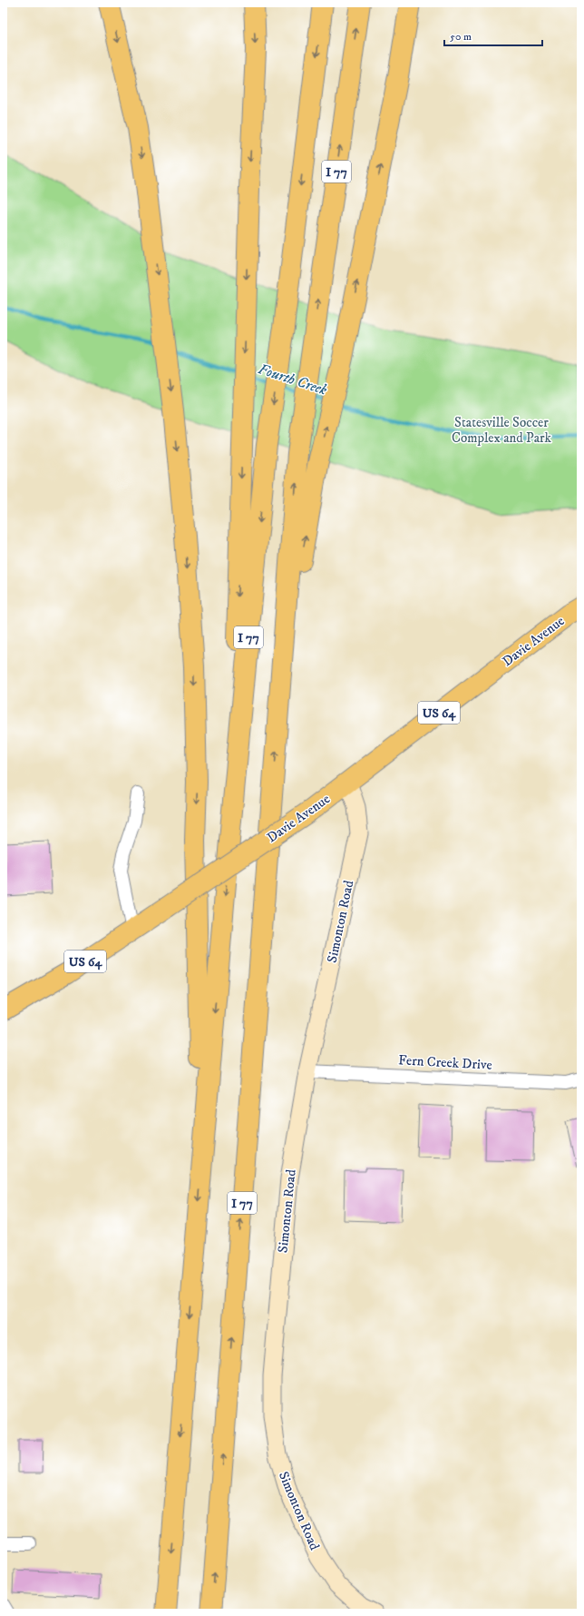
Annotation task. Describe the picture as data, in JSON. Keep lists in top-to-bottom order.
{
  "streets": {
    "main road": ["I 77", "Davie Avenue", "US 64"],
    "street": ["Simonton Road", "Fern Creek Drive"]
  },
  "crossings": [
    ["Davie Avenue", "Simonton Road"],
    ["Simonton Road", "Fern Creek Drive"]
  ],
  "water": ["Fourth Creek"],
  "parks": ["Statesville Soccer Complex and Park"],
  "scale_bar": "50 m"
}
